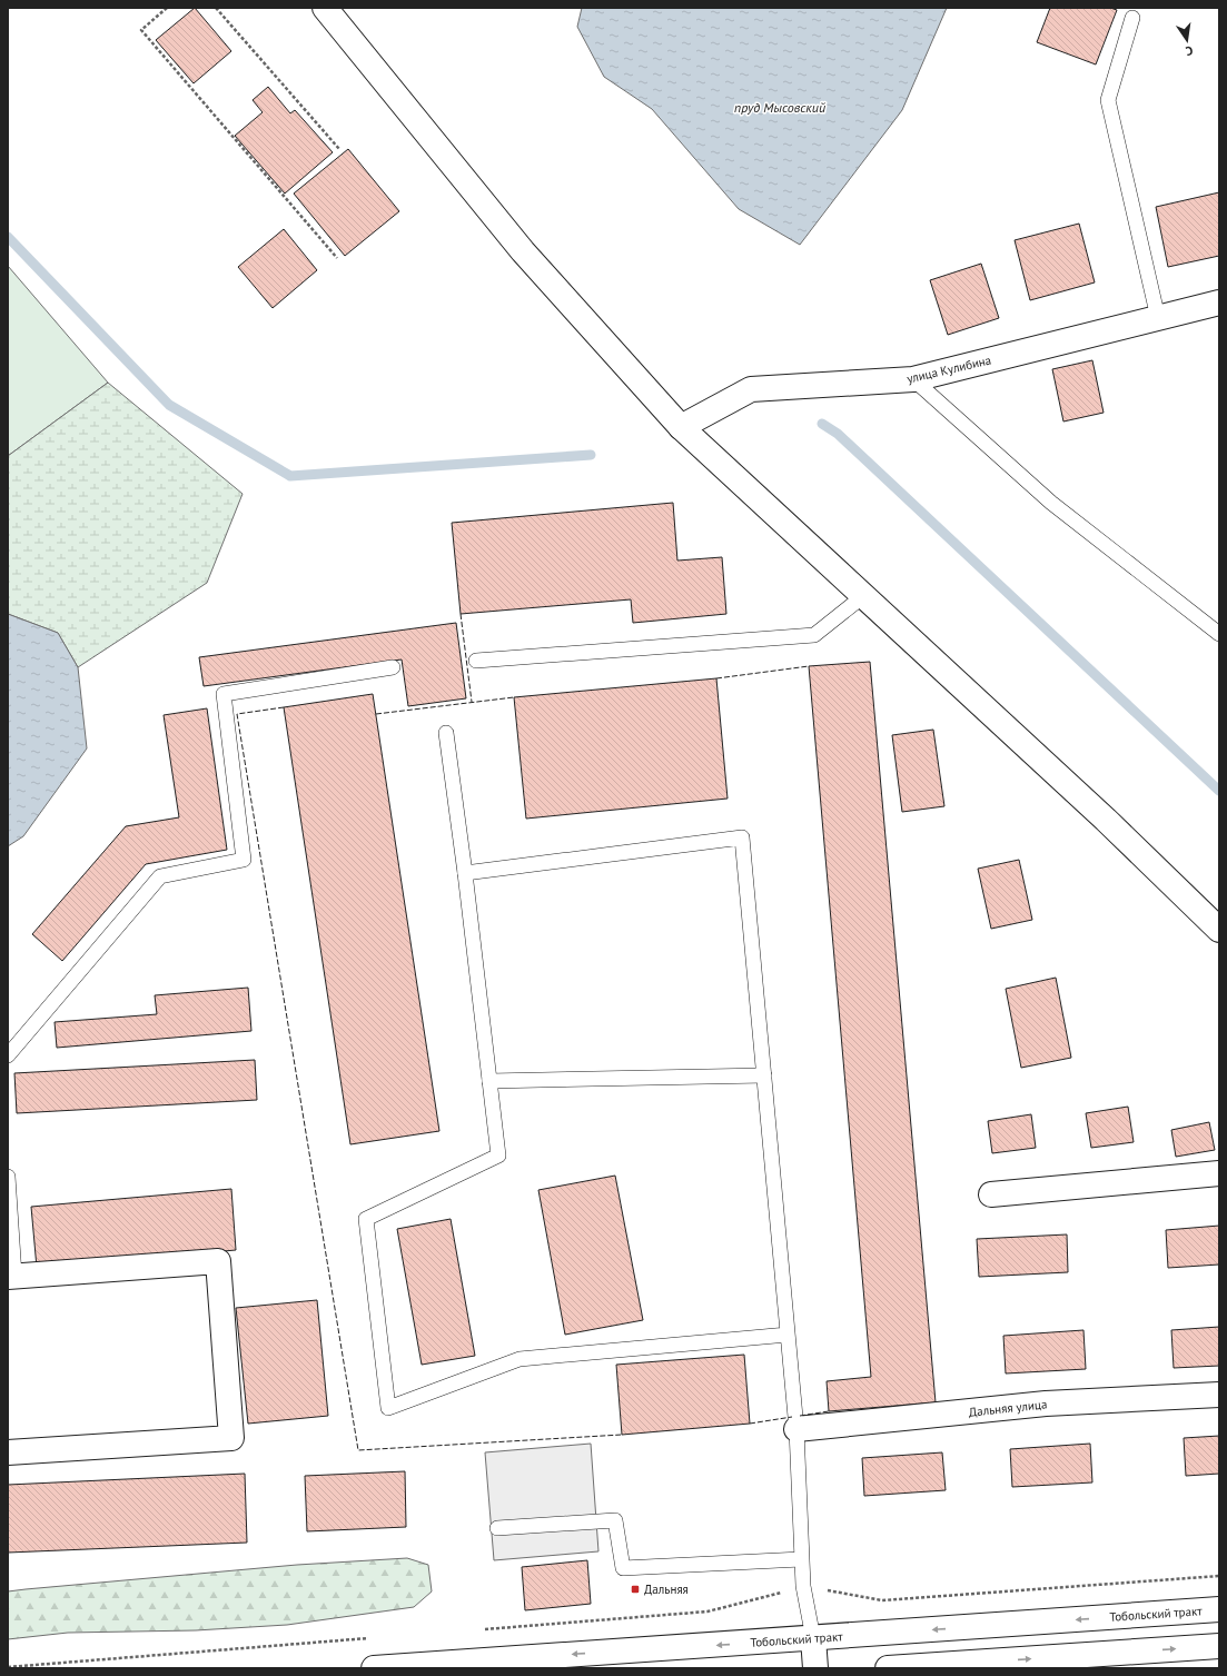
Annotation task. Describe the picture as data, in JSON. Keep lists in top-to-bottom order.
{
  "streets": {
    "street": ["улица Кулибина", "Дальняя улица", "Тобольский тракт"]
  },
  "water": ["пруд Мысовский"],
  "places": {
    "transit": ["Дальняя"]
  },
  "north": "bottom"
}
